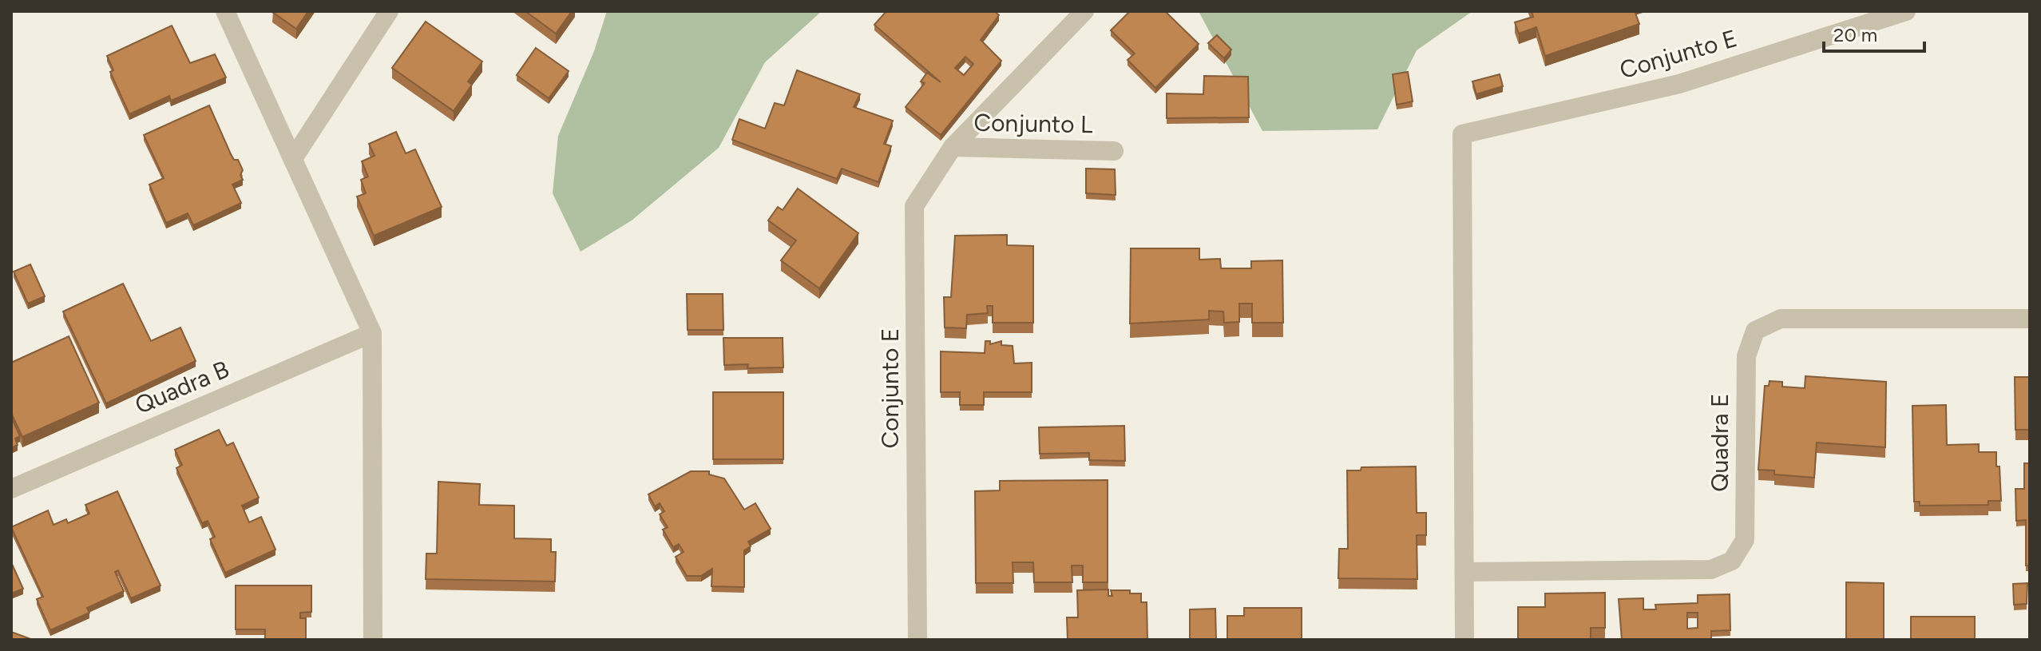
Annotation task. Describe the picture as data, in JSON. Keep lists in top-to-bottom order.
{
  "streets": {
    "street": [
      "Conjunto E",
      "Conjunto L",
      "Quadra B",
      "Quadra E"
    ]
  },
  "crossings": [
    ["Conjunto E", "Conjunto L"],
    ["Conjunto E", "Quadra E"]
  ],
  "scale_bar": "20 m"
}
